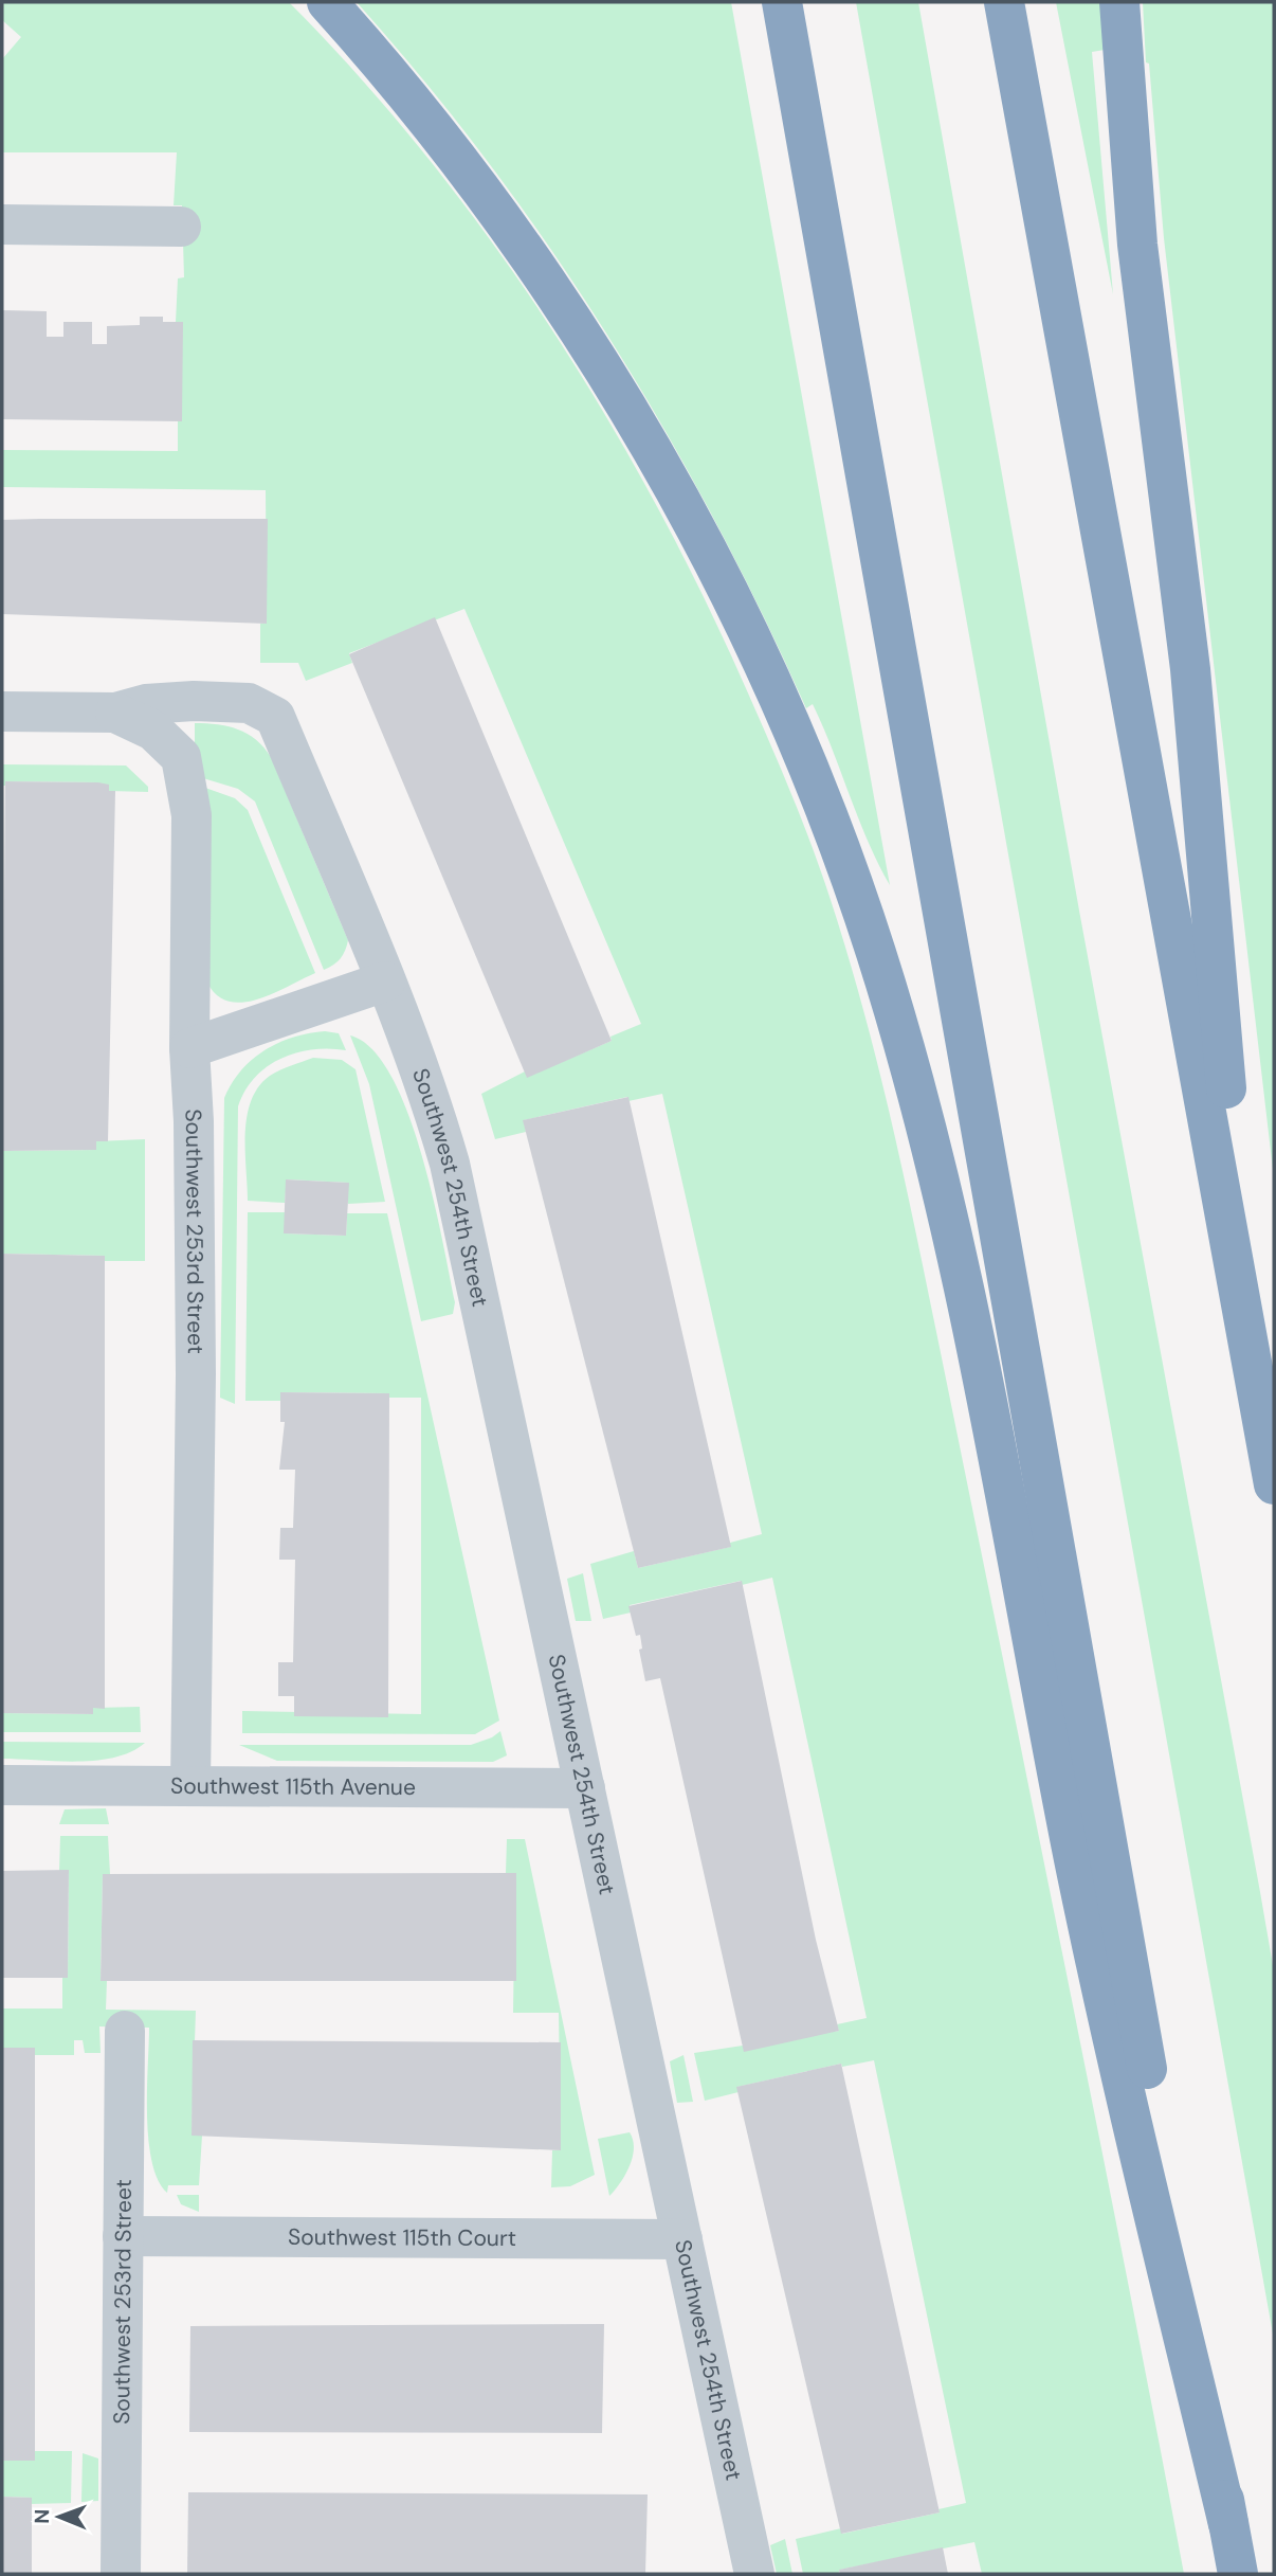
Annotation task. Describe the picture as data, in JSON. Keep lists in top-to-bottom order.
{
  "streets": {
    "street": [
      "Southwest 254th Street",
      "Southwest 253rd Street",
      "Southwest 115th Avenue",
      "Southwest 115th Court"
    ]
  },
  "crossings": [
    ["Southwest 254th Street", "Southwest 253rd Street"],
    ["Southwest 254th Street", "Southwest 115th Avenue"],
    ["Southwest 254th Street", "Southwest 115th Court"],
    ["Southwest 253rd Street", "Southwest 115th Avenue"],
    ["Southwest 253rd Street", "Southwest 115th Court"]
  ],
  "north": "left"
}
